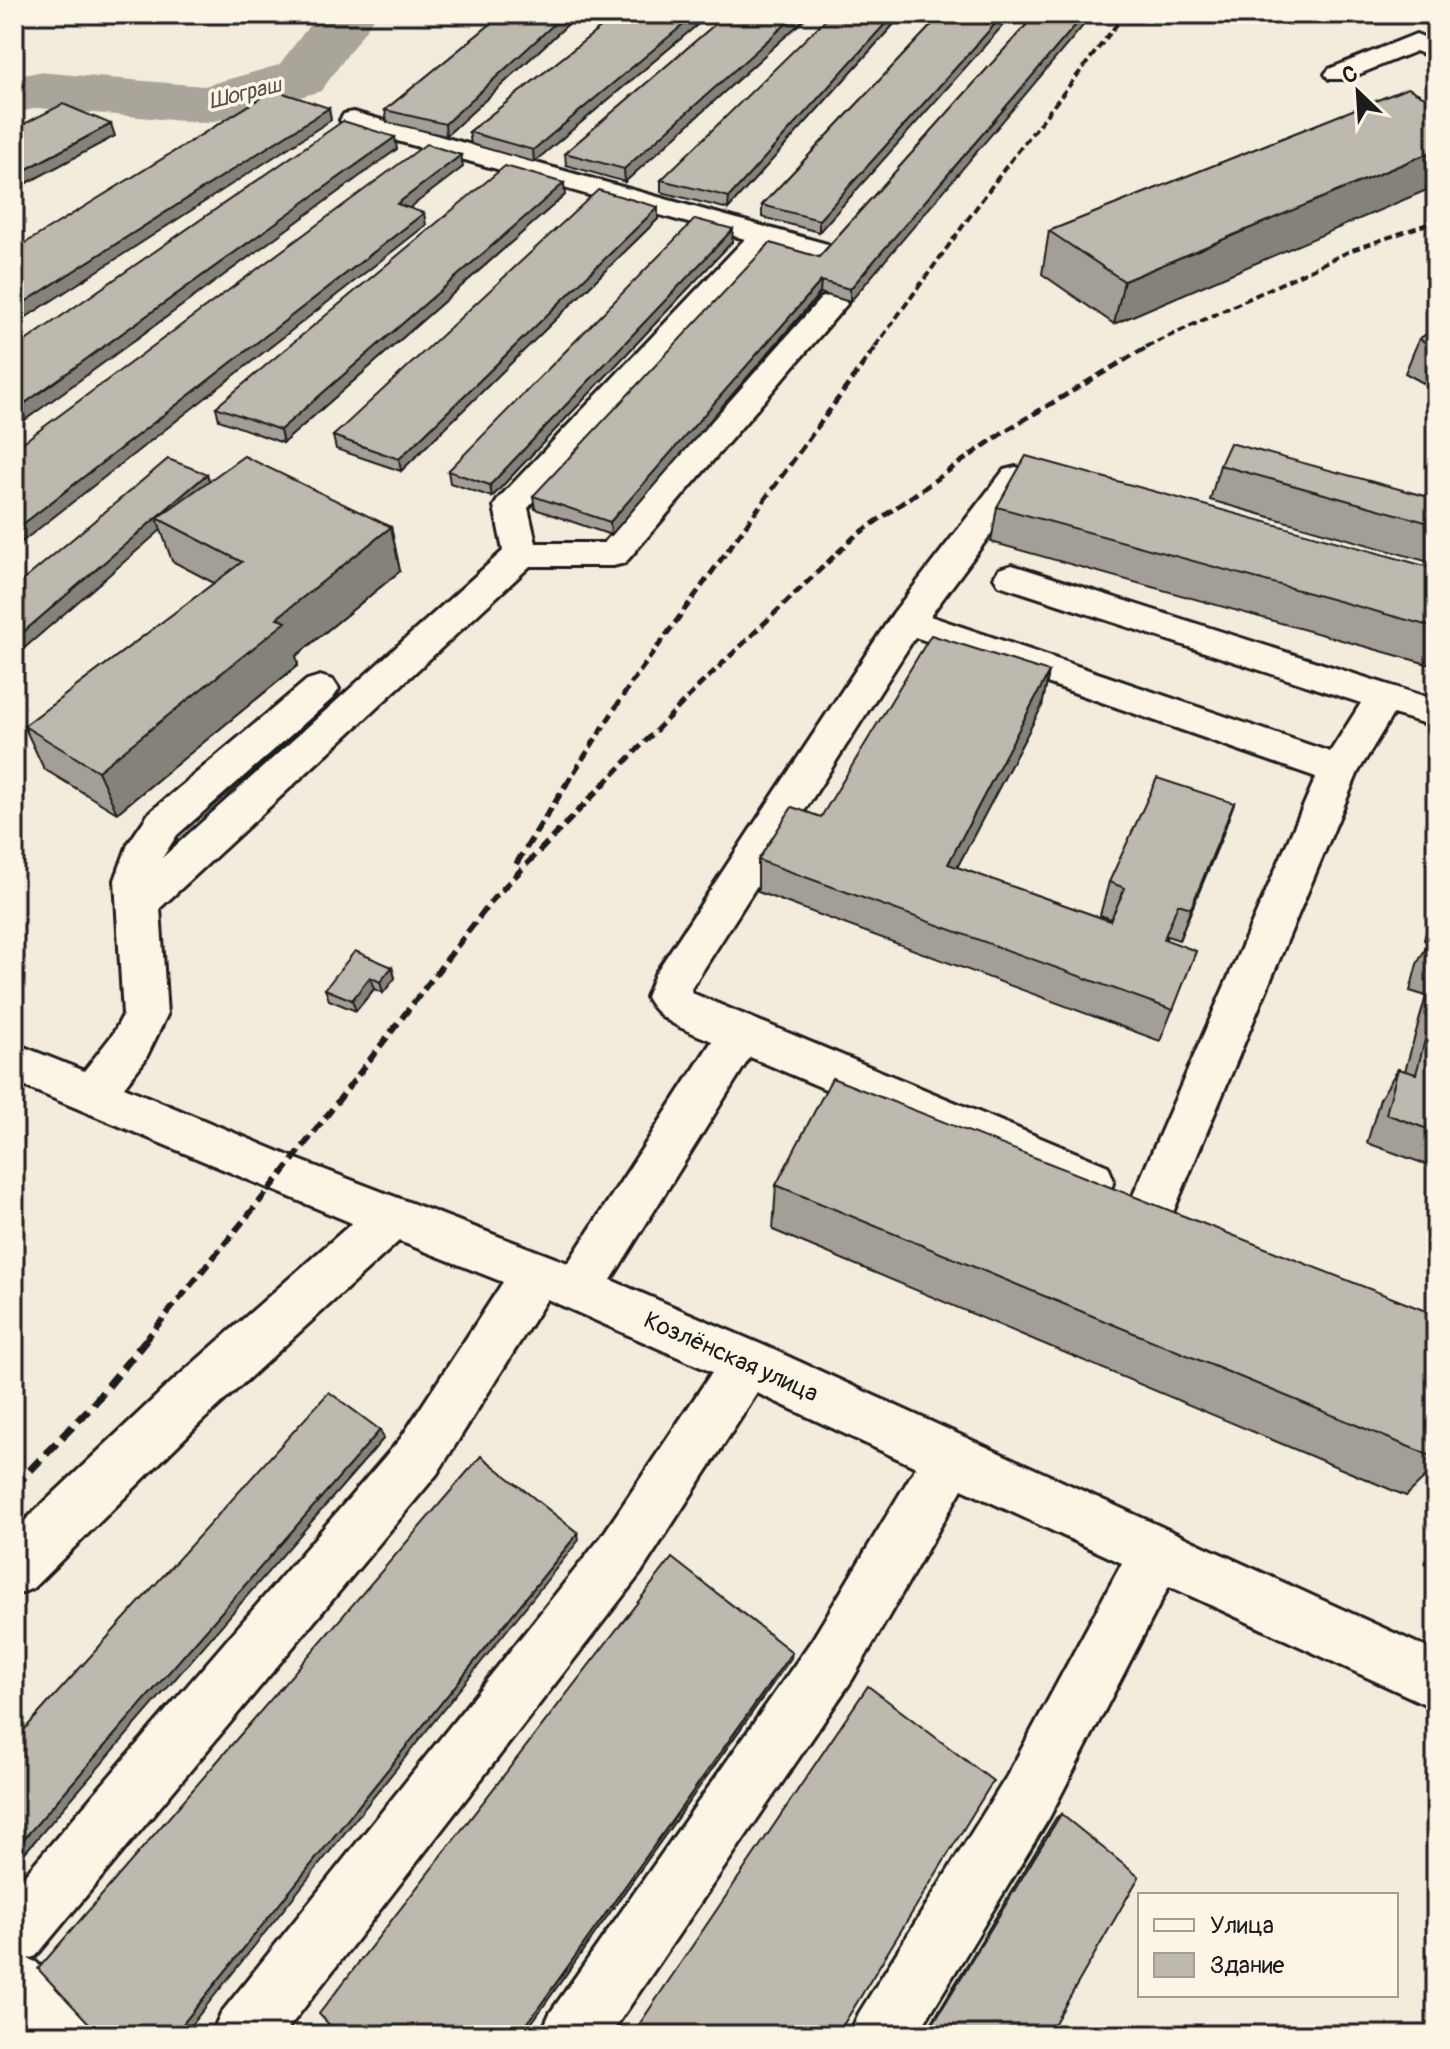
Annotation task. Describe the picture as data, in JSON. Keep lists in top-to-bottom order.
{
  "streets": {
    "street": ["Козлёнская улица"]
  },
  "water": ["Шограш"],
  "legend": ["Улица", "Здание"],
  "north": "top left"
}
